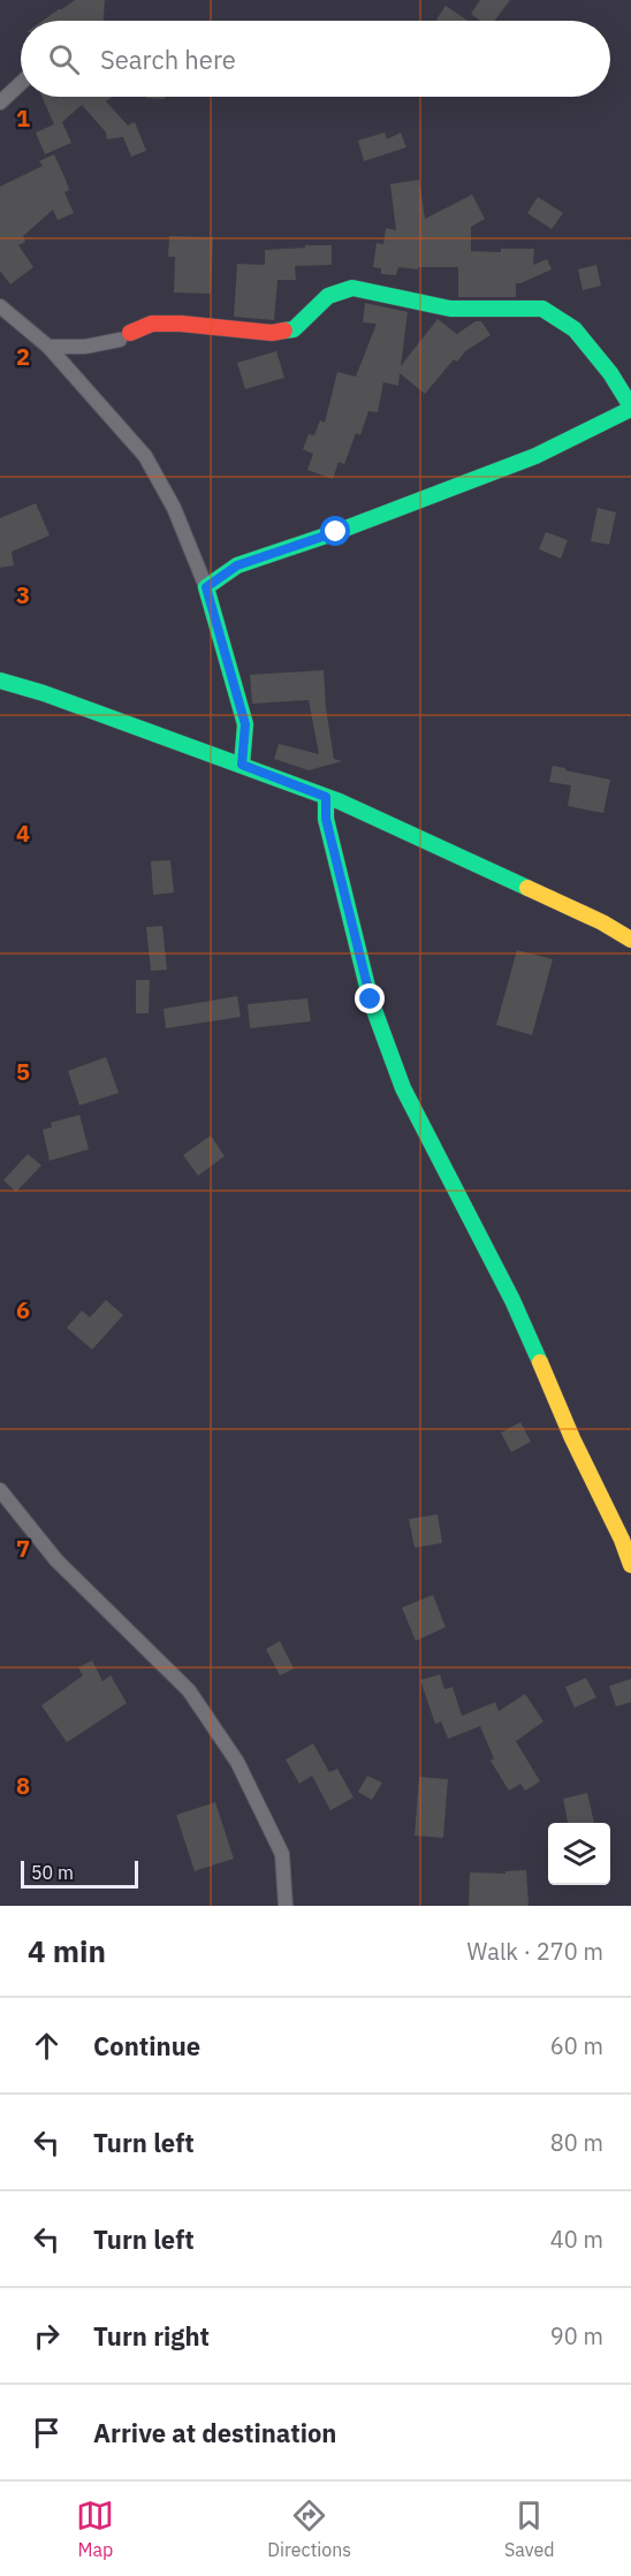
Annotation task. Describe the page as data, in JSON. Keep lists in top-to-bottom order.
{
  "scale_bar": "50 m",
  "page": {
    "search": "Search here",
    "scale": "50 m",
    "heading": ["4 min", "Walk · 270 m"],
    "list": [
      ["Continue", "60 m"],
      ["Turn left", "80 m"],
      ["Turn left", "40 m"],
      ["Turn right", "90 m"],
      "Arrive at destination"
    ],
    "nav": ["Map", "Directions", "Saved"]
  },
  "grid": {
    "rows": [
      "1",
      "2",
      "3",
      "4",
      "5",
      "6",
      "7",
      "8"
    ]
  }
}
